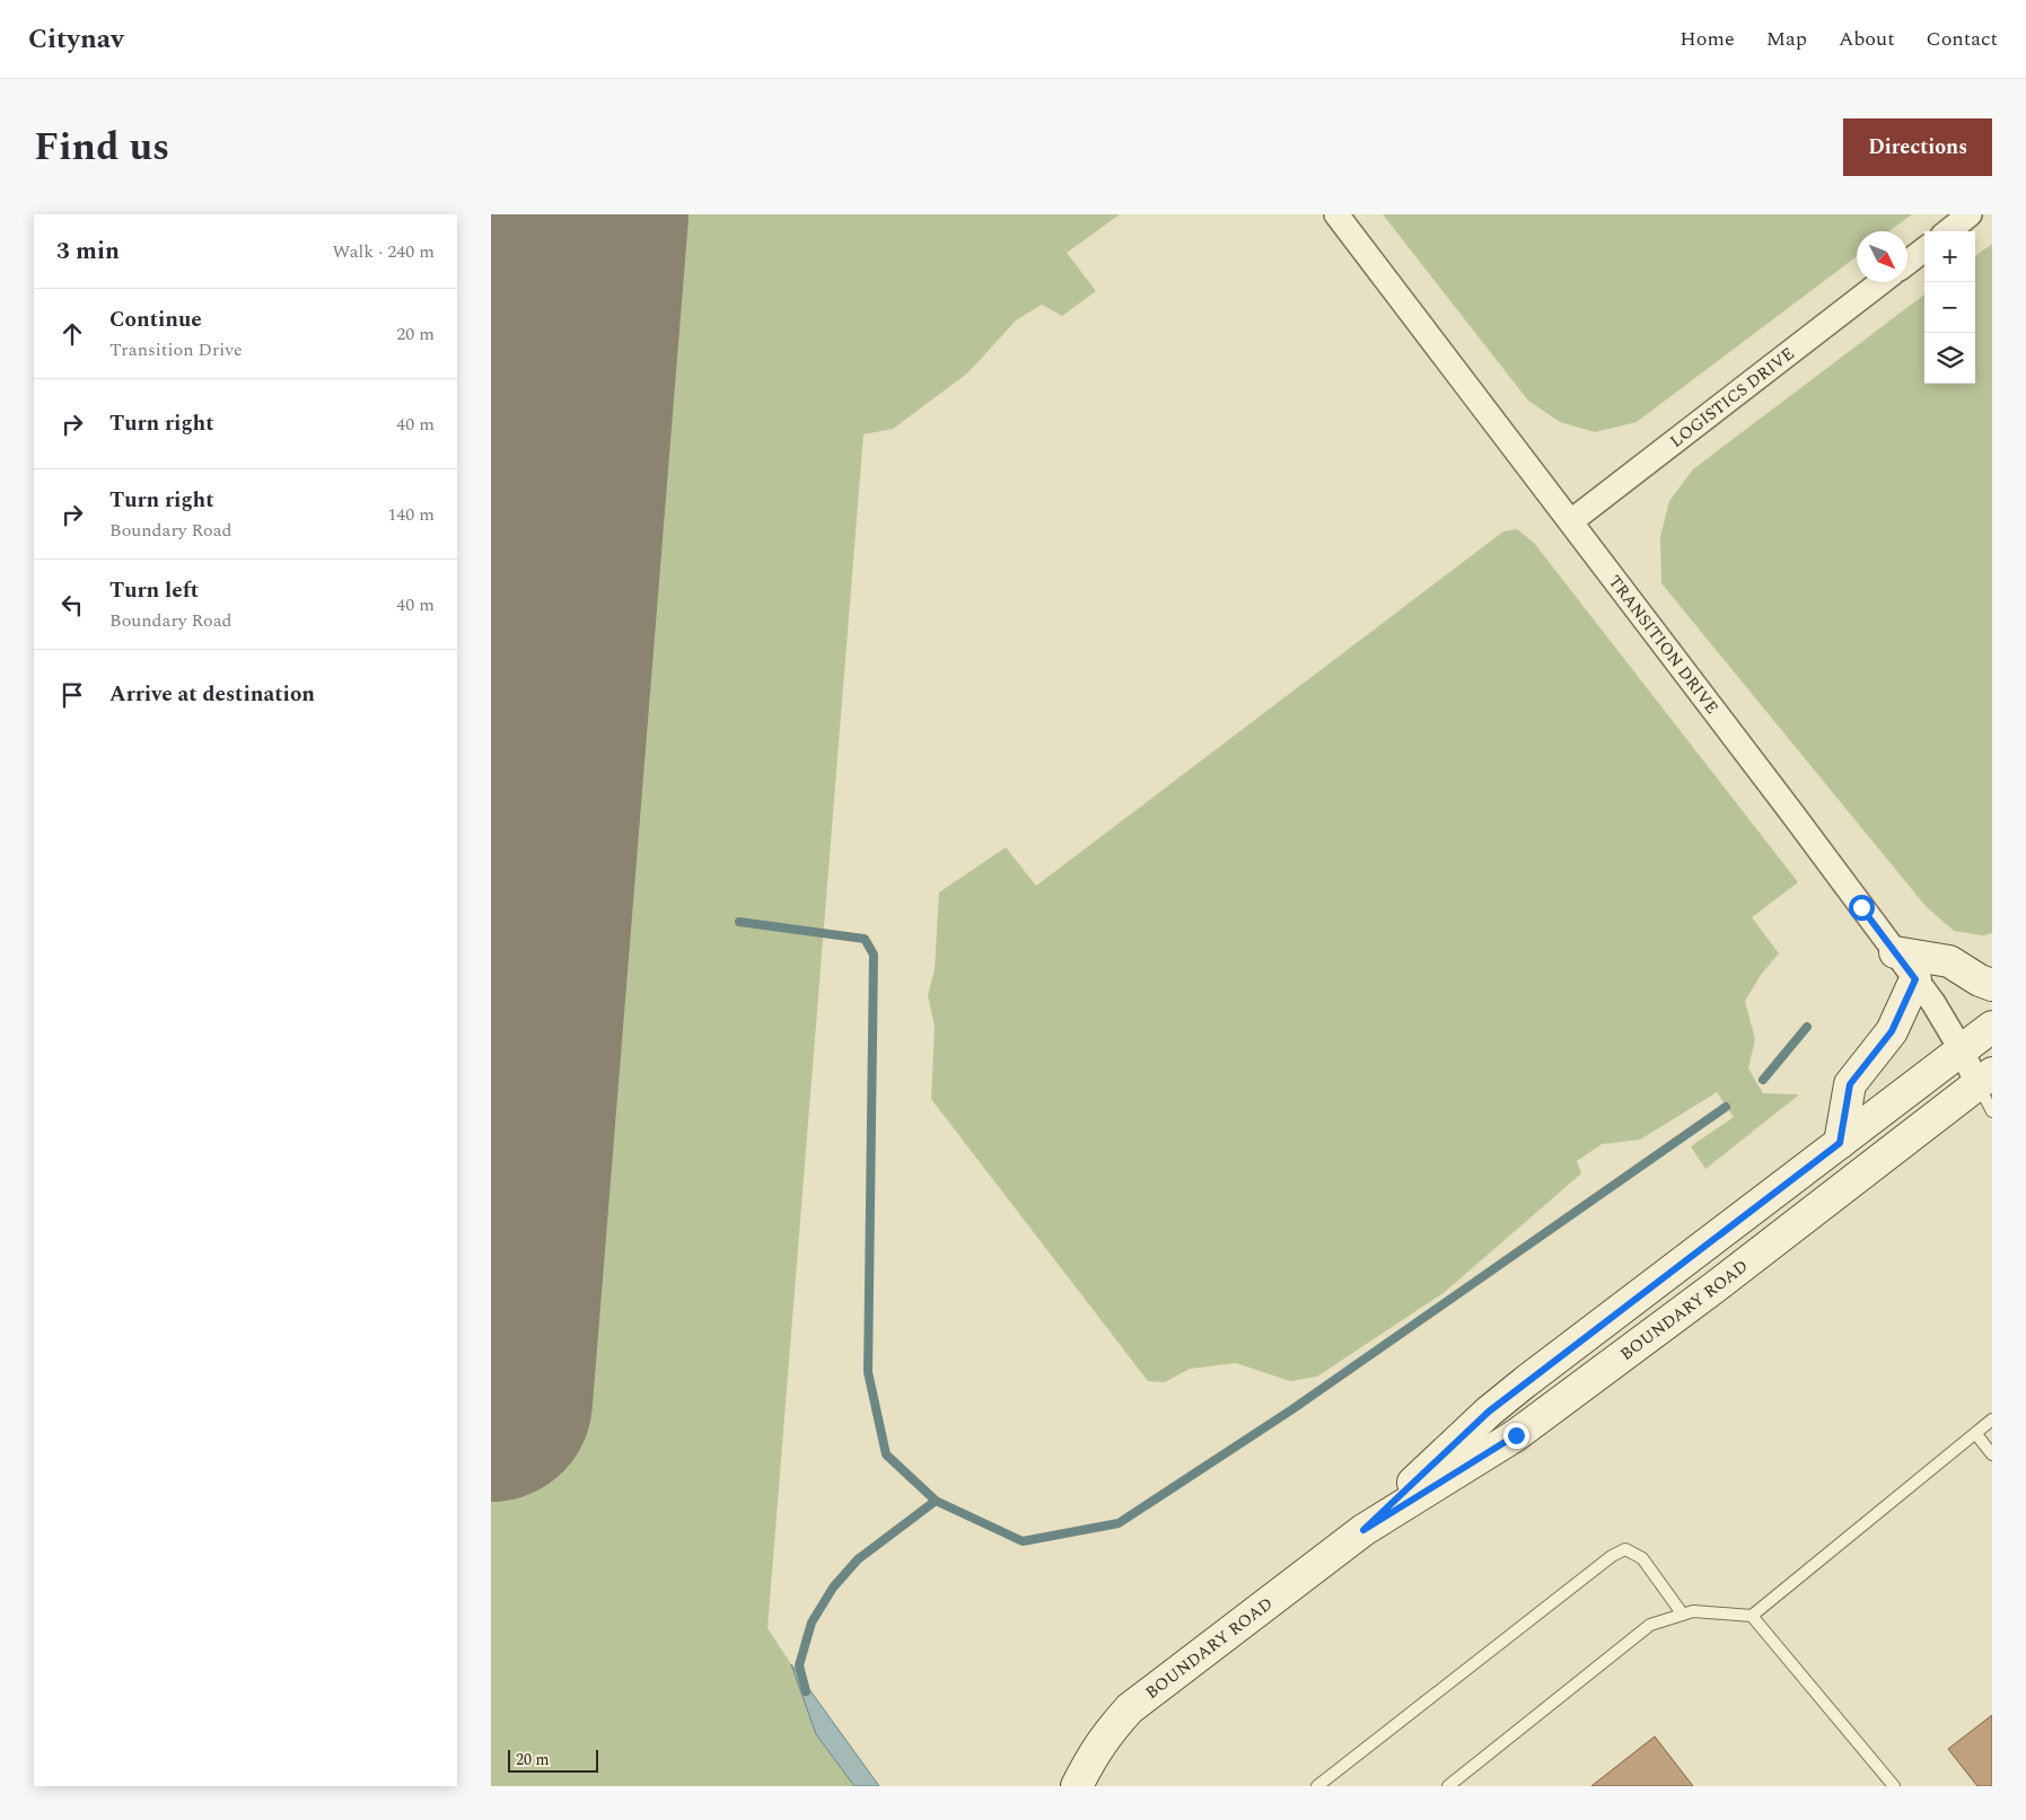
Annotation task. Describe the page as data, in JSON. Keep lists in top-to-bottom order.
{
  "streets": {
    "main road": ["BOUNDARY ROAD"],
    "street": ["LOGISTICS DRIVE", "TRANSITION DRIVE"]
  },
  "crossings": [
    ["LOGISTICS DRIVE", "TRANSITION DRIVE"],
    ["TRANSITION DRIVE", "BOUNDARY ROAD"]
  ],
  "scale_bar": "20 m",
  "north": "bottom right",
  "page": {
    "header": "Citynav",
    "nav": [
      "Home",
      "Map",
      "About",
      "Contact"
    ],
    "title": "Find us",
    "buttons": "Directions",
    "heading": ["3 min", "Walk · 240 m"],
    "map_buttons": ["+", "−"],
    "list": [
      ["Continue", "Transition Drive", "20 m"],
      ["Turn right", "40 m"],
      ["Turn right", "Boundary Road", "140 m"],
      ["Turn left", "Boundary Road", "40 m"],
      "Arrive at destination"
    ],
    "scale": "20 m"
  }
}
